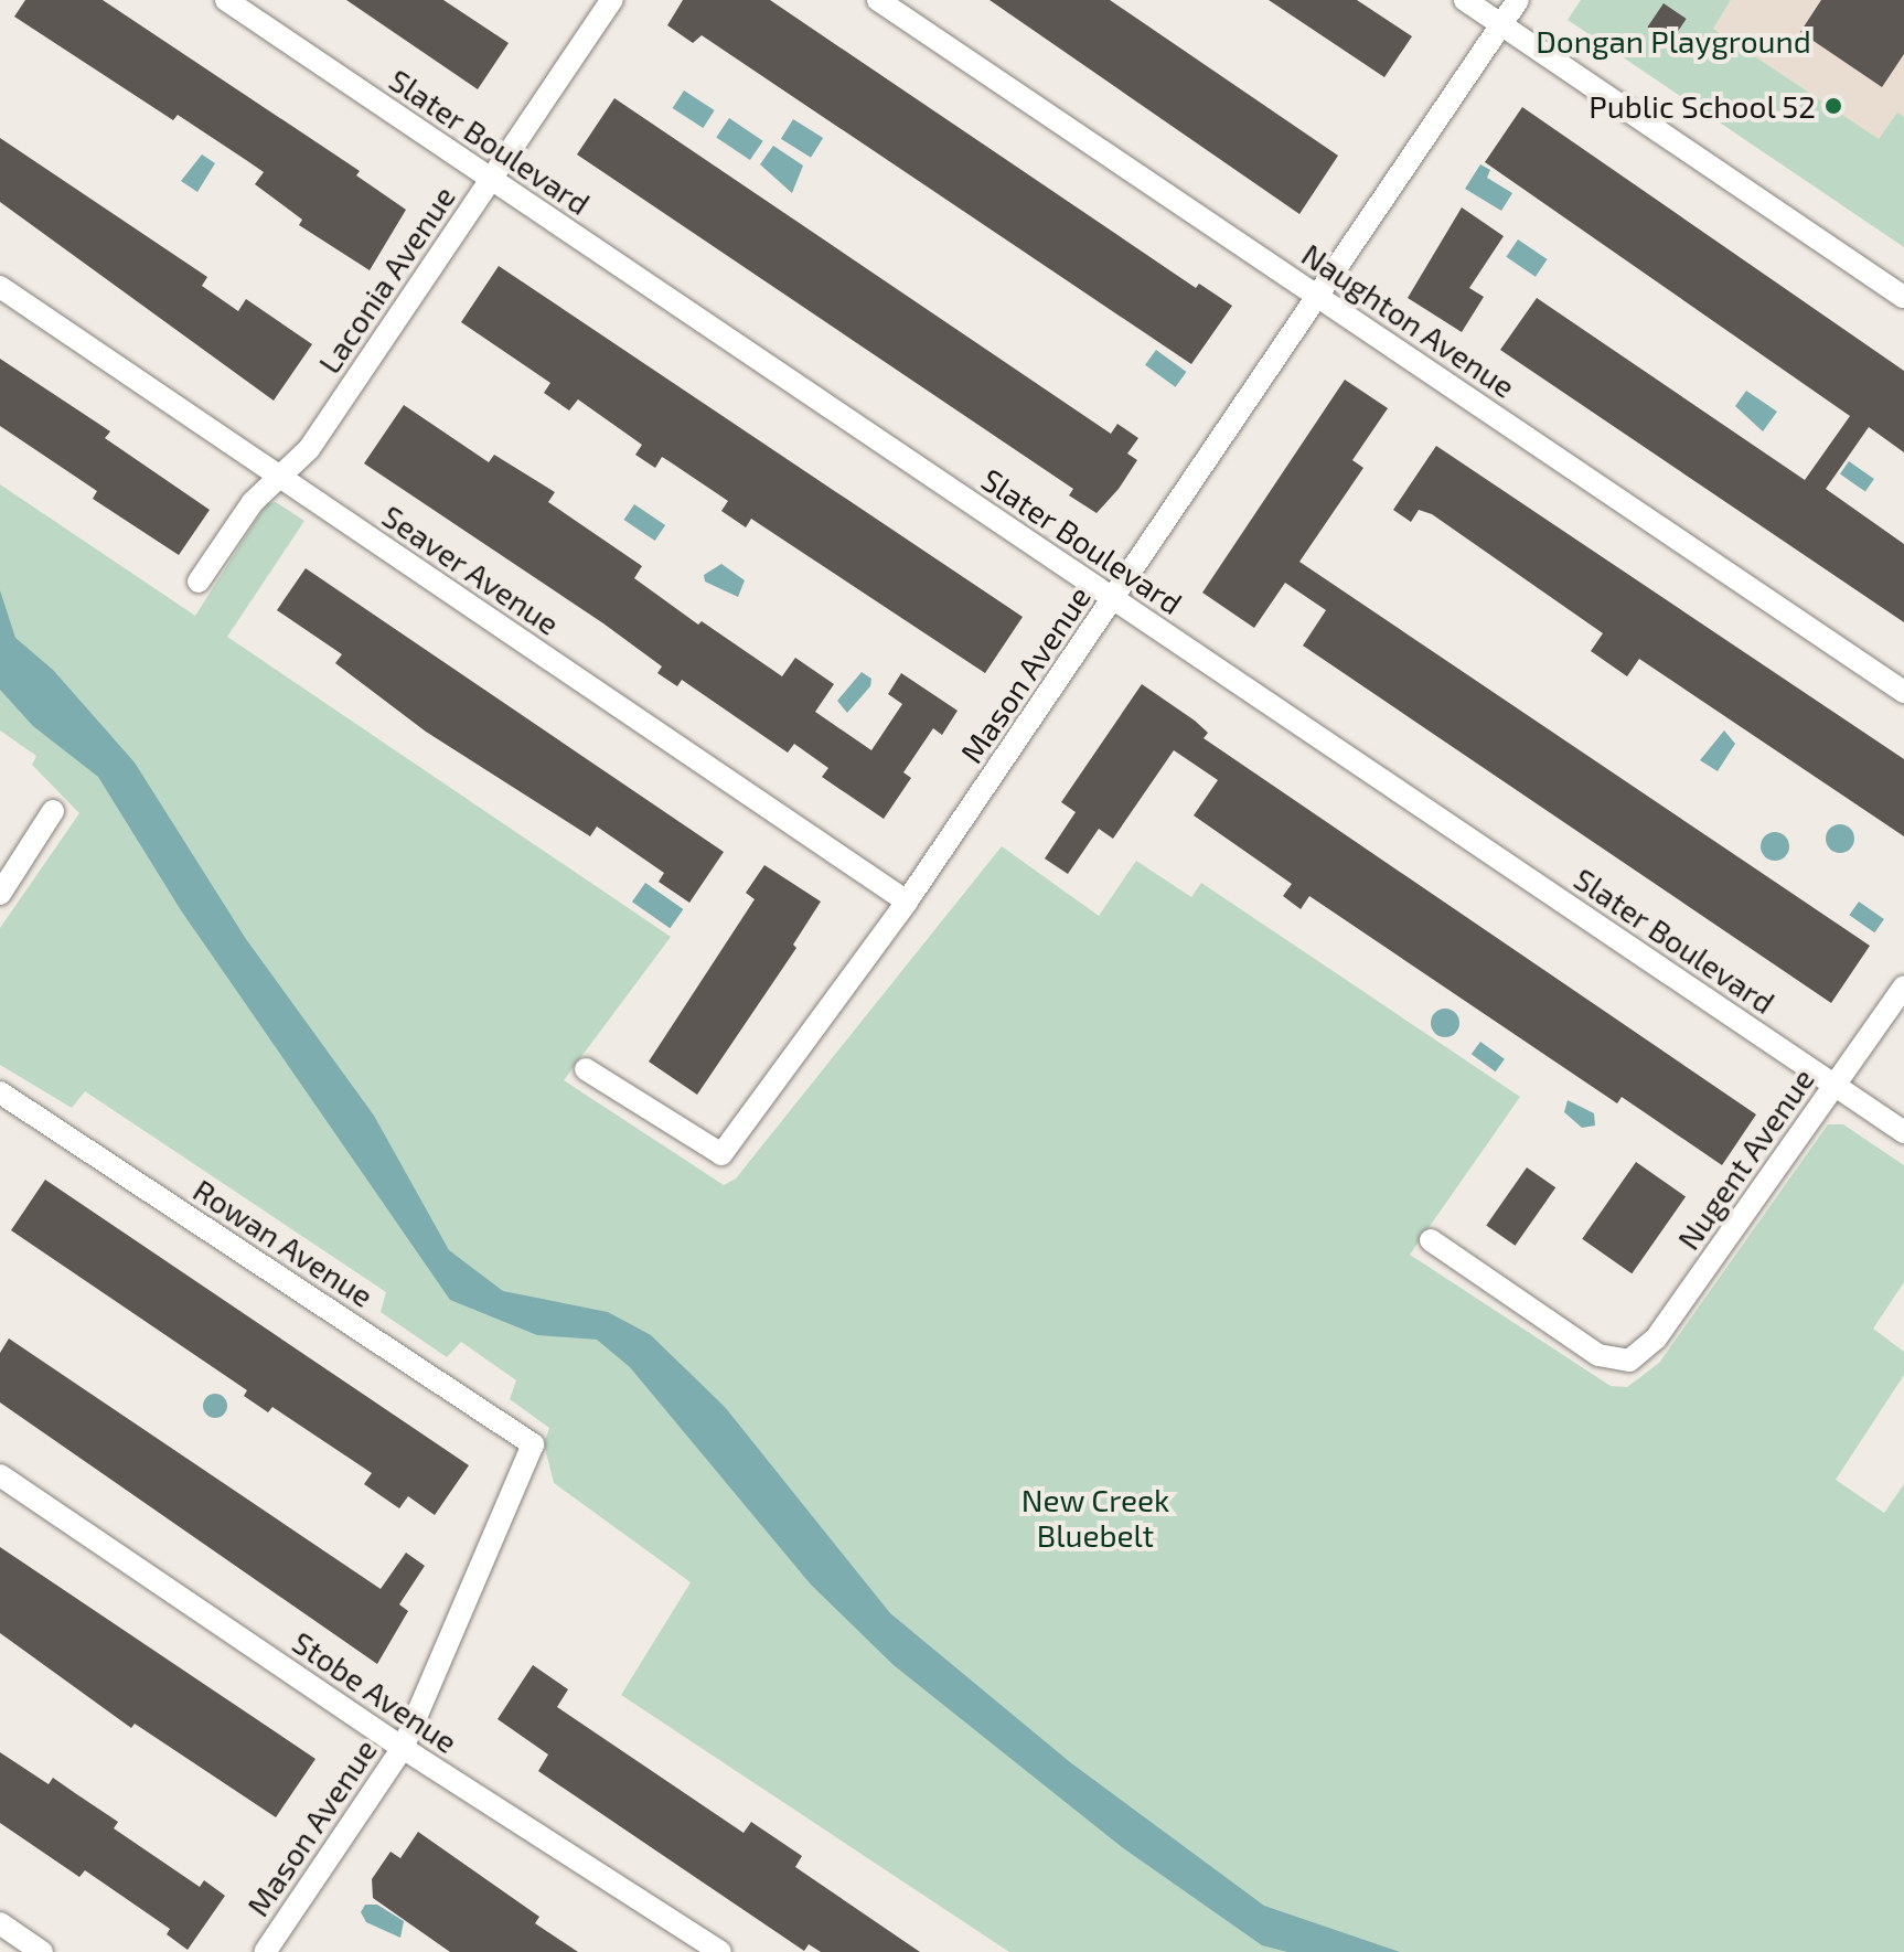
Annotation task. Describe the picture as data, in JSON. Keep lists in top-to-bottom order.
{
  "streets": {
    "street": [
      "Slater Boulevard",
      "Laconia Avenue",
      "Naughton Avenue",
      "Seaver Avenue",
      "Mason Avenue",
      "Nugent Avenue",
      "Rowan Avenue",
      "Stobe Avenue"
    ]
  },
  "crossings": [
    ["Slater Boulevard", "Laconia Avenue"],
    ["Slater Boulevard", "Mason Avenue"],
    ["Slater Boulevard", "Nugent Avenue"],
    ["Laconia Avenue", "Seaver Avenue"],
    ["Naughton Avenue", "Mason Avenue"],
    ["Seaver Avenue", "Mason Avenue"],
    ["Mason Avenue", "Rowan Avenue"],
    ["Mason Avenue", "Stobe Avenue"]
  ],
  "parks": ["Dongan Playground", "New Creek Bluebelt"],
  "places": ["Public School 52"]
}
